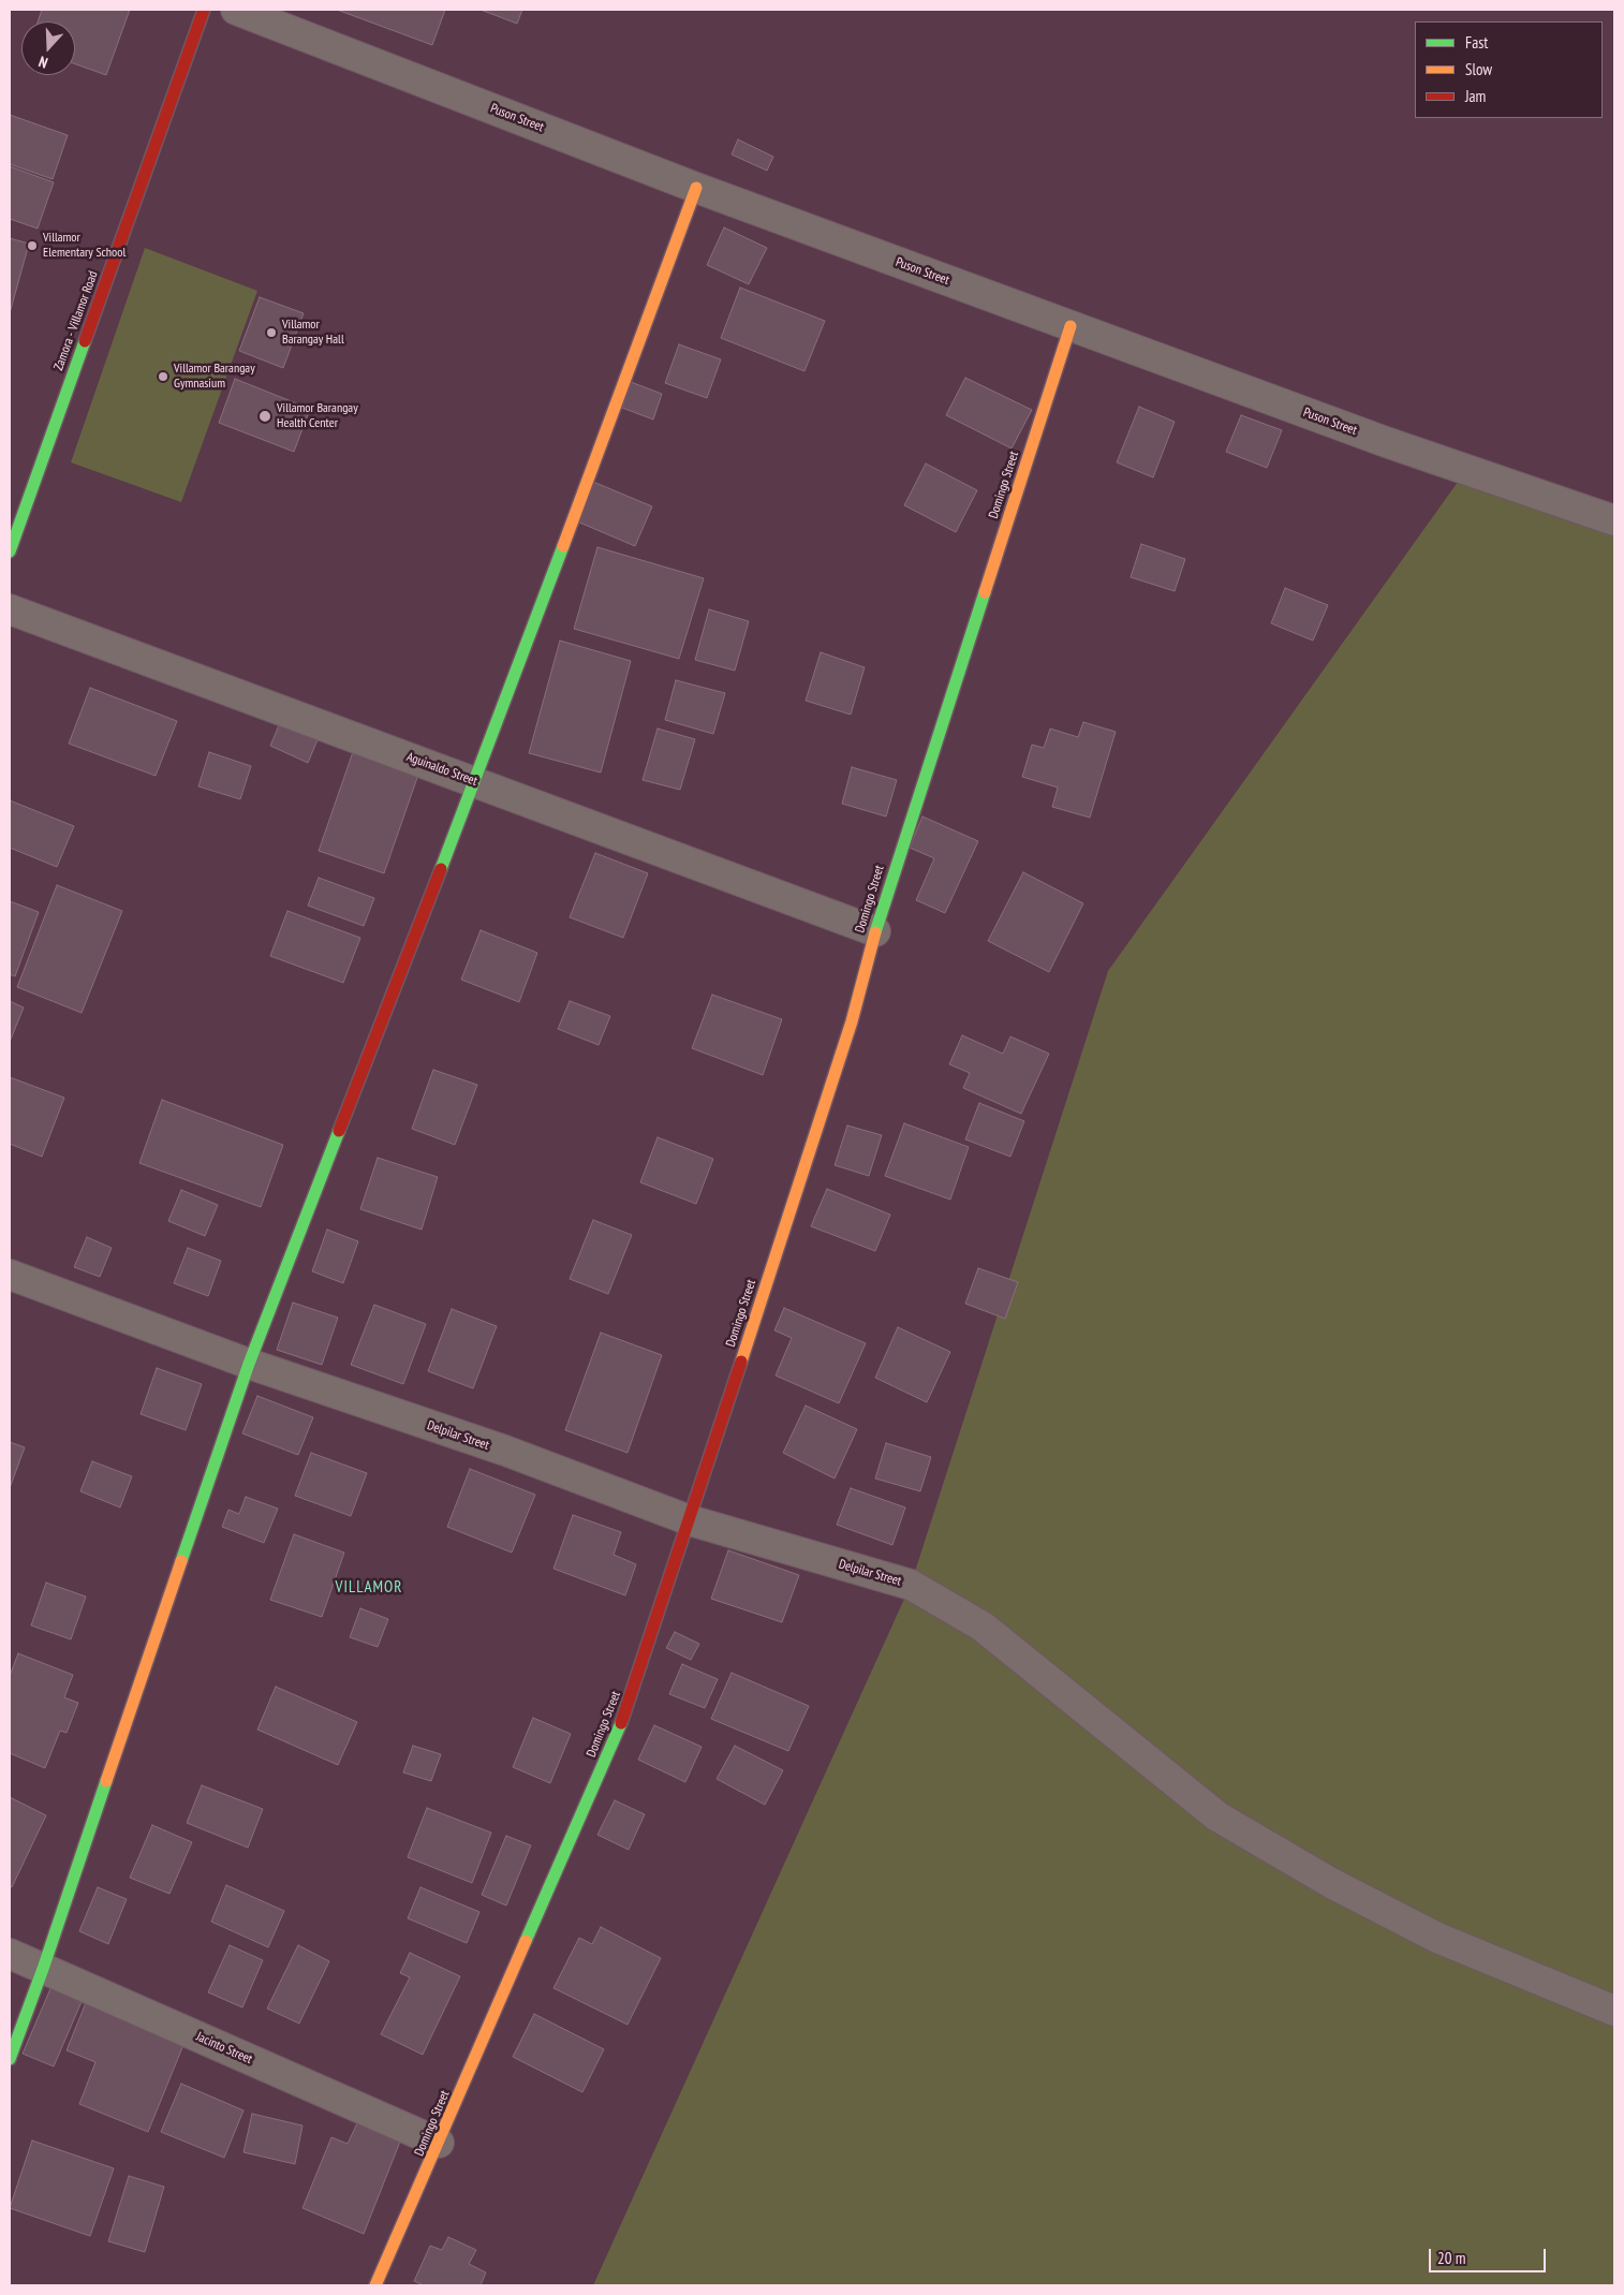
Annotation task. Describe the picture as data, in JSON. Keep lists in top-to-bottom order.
{
  "streets": {
    "street": [
      "Puson Street",
      "Zamora - Villamor Road",
      "Domingo Street",
      "Aguinaldo Street",
      "Delpilar Street",
      "Jacinto Street"
    ]
  },
  "crossings": [
    ["Puson Street", "Domingo Street"],
    ["Domingo Street", "Aguinaldo Street"],
    ["Domingo Street", "Delpilar Street"],
    ["Domingo Street", "Jacinto Street"]
  ],
  "districts": ["VILLAMOR"],
  "places": [
    "Villamor Elementary School",
    "Villamor Barangay Hall",
    "Villamor Barangay Gymnasium",
    "Villamor Barangay Health Center"
  ],
  "legend": ["Fast", "Slow", "Jam"],
  "scale_bar": "20 m",
  "north": "bottom"
}
